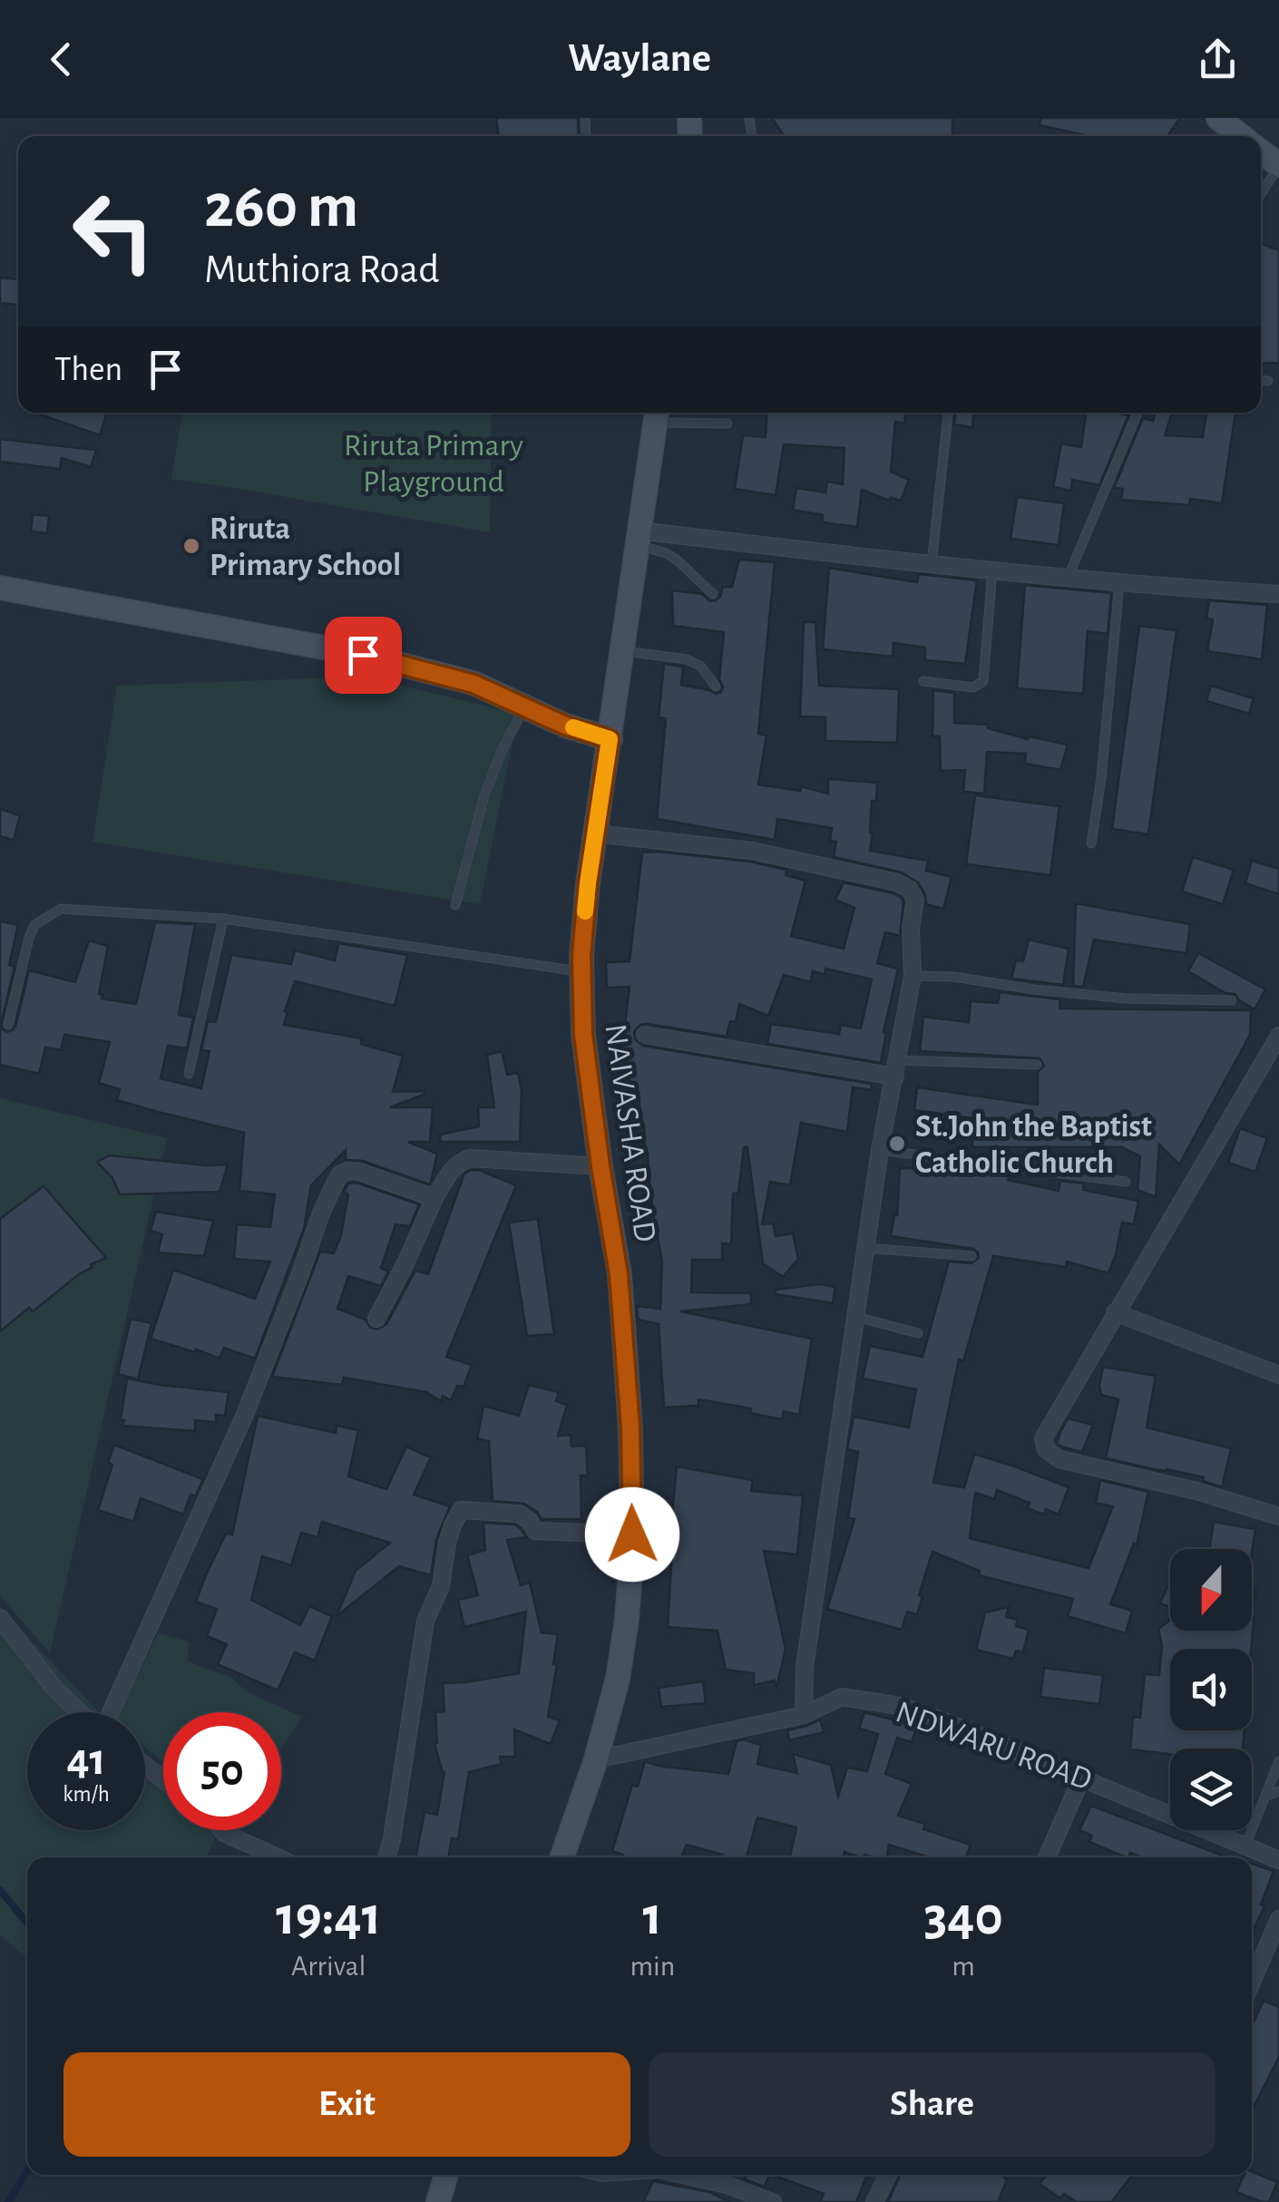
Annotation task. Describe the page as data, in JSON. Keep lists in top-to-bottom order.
{
  "streets": {
    "main road": ["NAIVASHA ROAD"],
    "street": ["NDWARU ROAD"]
  },
  "crossings": [
    ["NAIVASHA ROAD", "NDWARU ROAD"]
  ],
  "parks": ["Riruta Primary Playground"],
  "places": ["Riruta Primary School", "St.John the Baptist Catholic Church"],
  "north": "bottom",
  "page": {
    "header": "Waylane",
    "turn": ["260 m", "Muthiora Road"],
    "then": "Then",
    "speed": "41 km/h",
    "limit": "50",
    "eta": [
      "19:41",
      "Arrival",
      "1",
      "min",
      "340",
      "m"
    ],
    "buttons": ["Exit", "Share"]
  }
}
